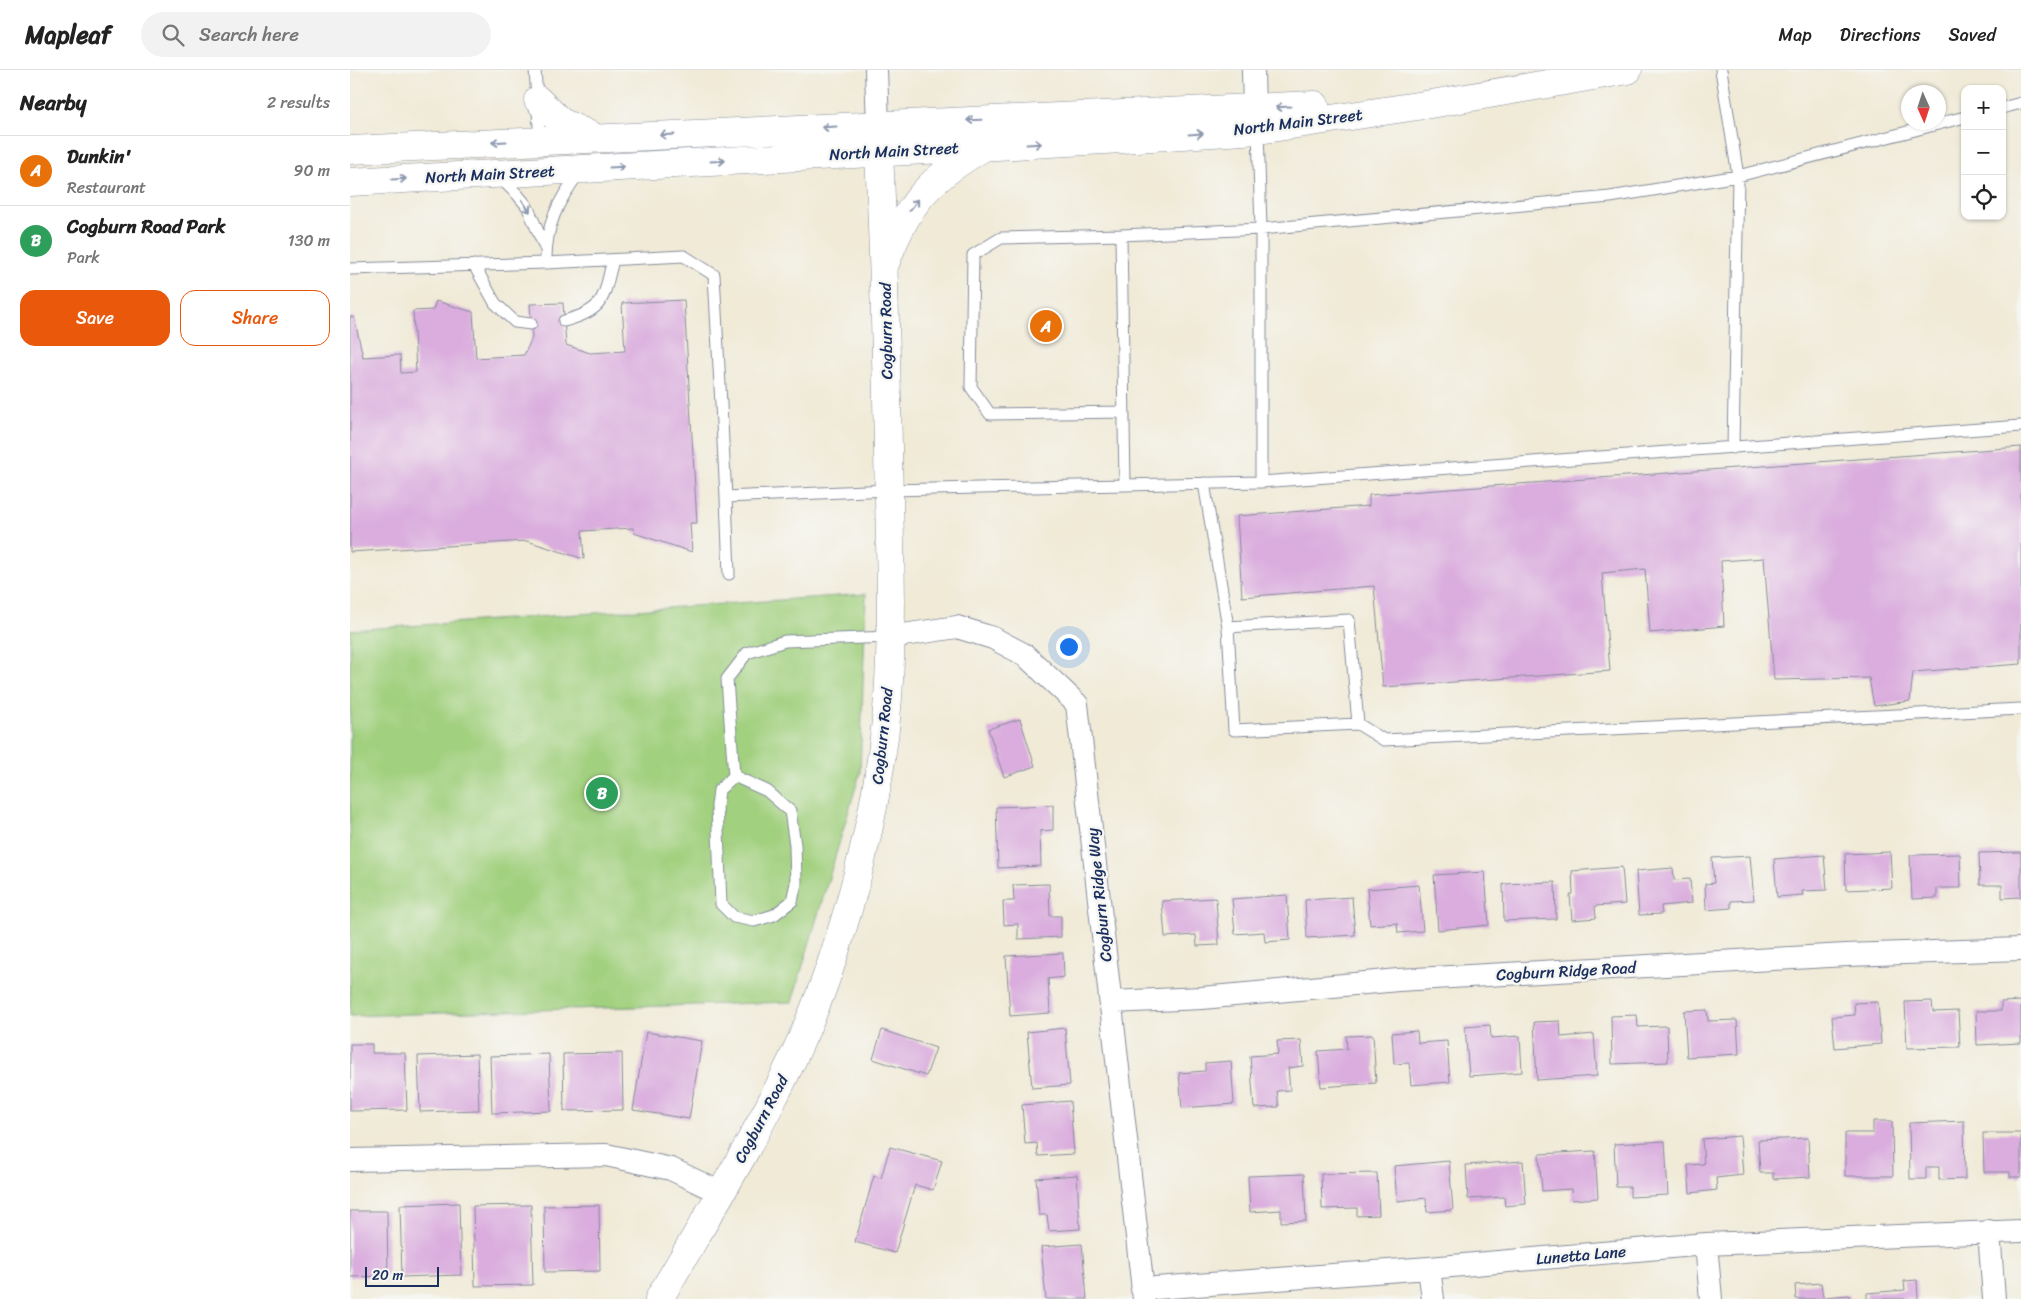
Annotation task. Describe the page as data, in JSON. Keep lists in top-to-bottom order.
{
  "streets": {
    "main road": ["North Main Street", "Cogburn Road"],
    "street": ["Cogburn Ridge Way", "Cogburn Ridge Road", "Lunetta Lane"]
  },
  "crossings": [
    ["North Main Street", "Cogburn Road"],
    ["Cogburn Road", "Cogburn Ridge Way"],
    ["Cogburn Ridge Way", "Cogburn Ridge Road"],
    ["Cogburn Ridge Way", "Lunetta Lane"]
  ],
  "scale_bar": "20 m",
  "north": "bottom",
  "page": {
    "header": "Mapleaf",
    "search": "Search here",
    "nav": ["Map", "Directions", "Saved"],
    "heading": ["Nearby", "2 results"],
    "map_buttons": ["+", "−"],
    "list": [
      {
        "mark": "A",
        "name": "Dunkin'",
        "note": "Restaurant",
        "value": "90 m"
      },
      {
        "mark": "B",
        "name": "Cogburn Road Park",
        "note": "Park",
        "value": "130 m"
      }
    ],
    "buttons": ["Save", "Share"],
    "pins": ["A", "B"],
    "scale": "20 m"
  }
}
